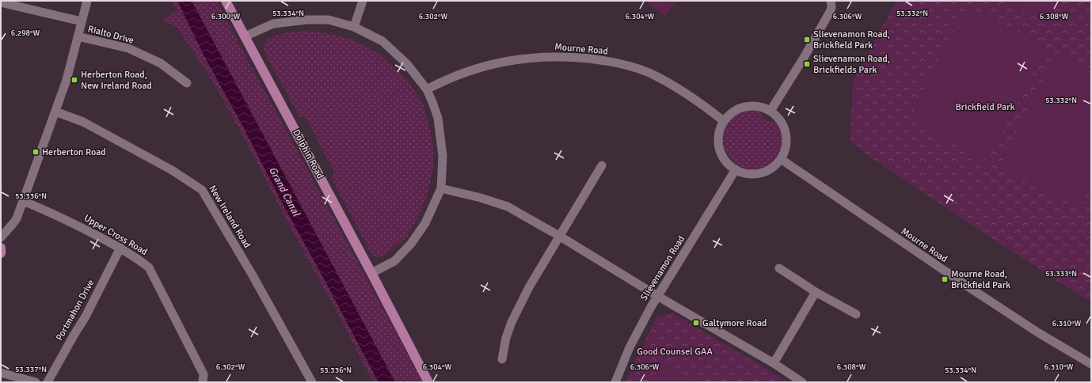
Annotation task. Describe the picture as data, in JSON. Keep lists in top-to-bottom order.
{
  "streets": {
    "main road": ["Dolphin Road"],
    "street": [
      "Rialto Drive",
      "Mourne Road",
      "New Ireland Road",
      "Upper Cross Road",
      "Slievenamon Road",
      "Portmahon Drive"
    ]
  },
  "crossings": [
    ["Mourne Road", "Slievenamon Road"],
    ["Upper Cross Road", "Portmahon Drive"]
  ],
  "water": ["Grand Canal"],
  "parks": ["Brickfield Park", "Good Counsel GAA"],
  "places": {
    "transit": [
      "Slievenamon Road, Brickfield Park",
      "Slievenamon Road, Brickfields Park",
      "Herberton Road, New Ireland Road",
      "Herberton Road",
      "Mourne Road, Brickfield Park",
      "Galtymore Road"
    ]
  },
  "coordinates": [
    "53.334°N",
    "53.332°N",
    "6.300°W",
    "6.302°W",
    "6.304°W",
    "6.306°W",
    "6.308°W",
    "6.298°W",
    "53.336°N",
    "53.333°N",
    "6.310°W",
    "53.337°N"
  ]
}
